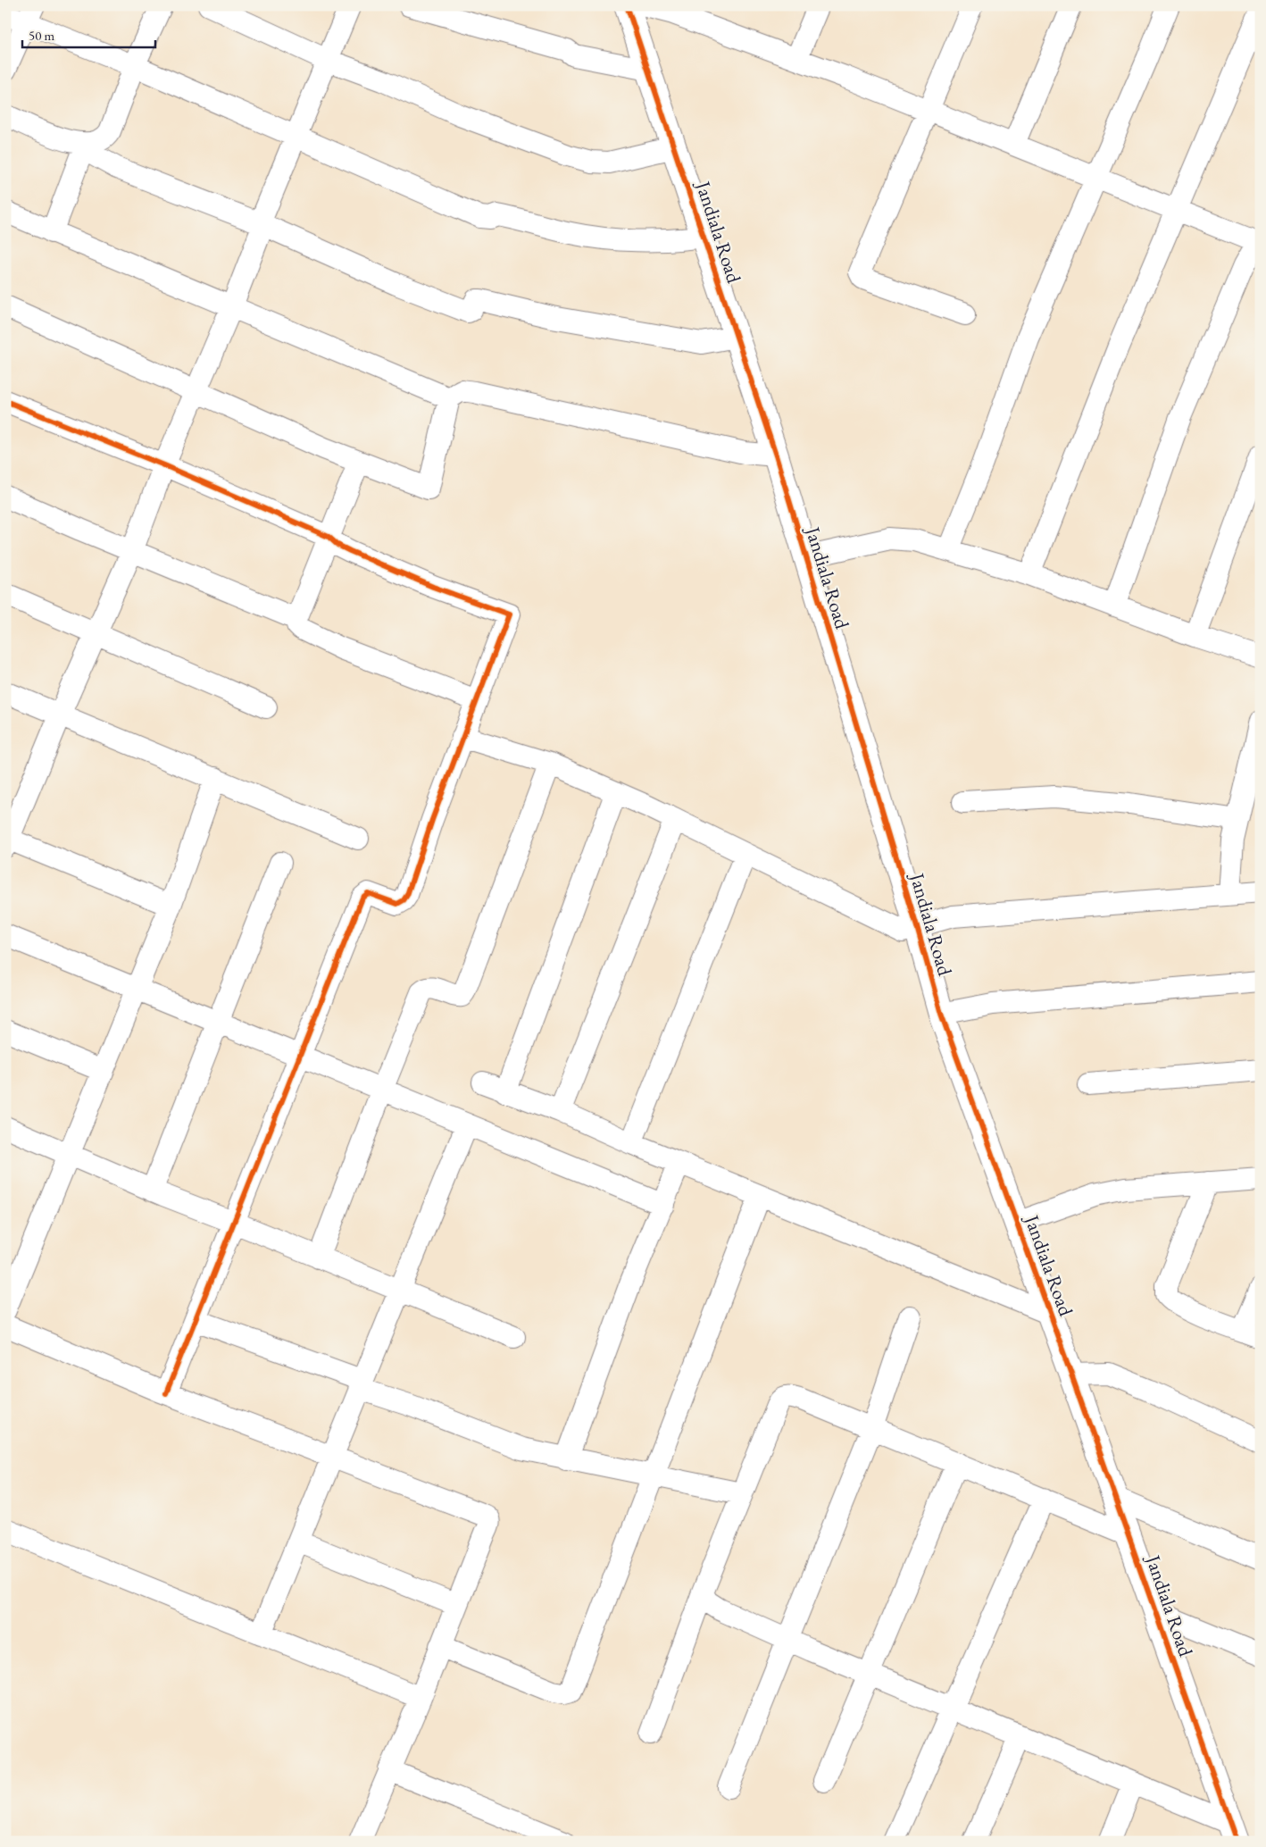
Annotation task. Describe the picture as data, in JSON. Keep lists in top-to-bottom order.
{
  "streets": {
    "street": ["Jandiala Road"]
  },
  "scale_bar": "50 m"
}
